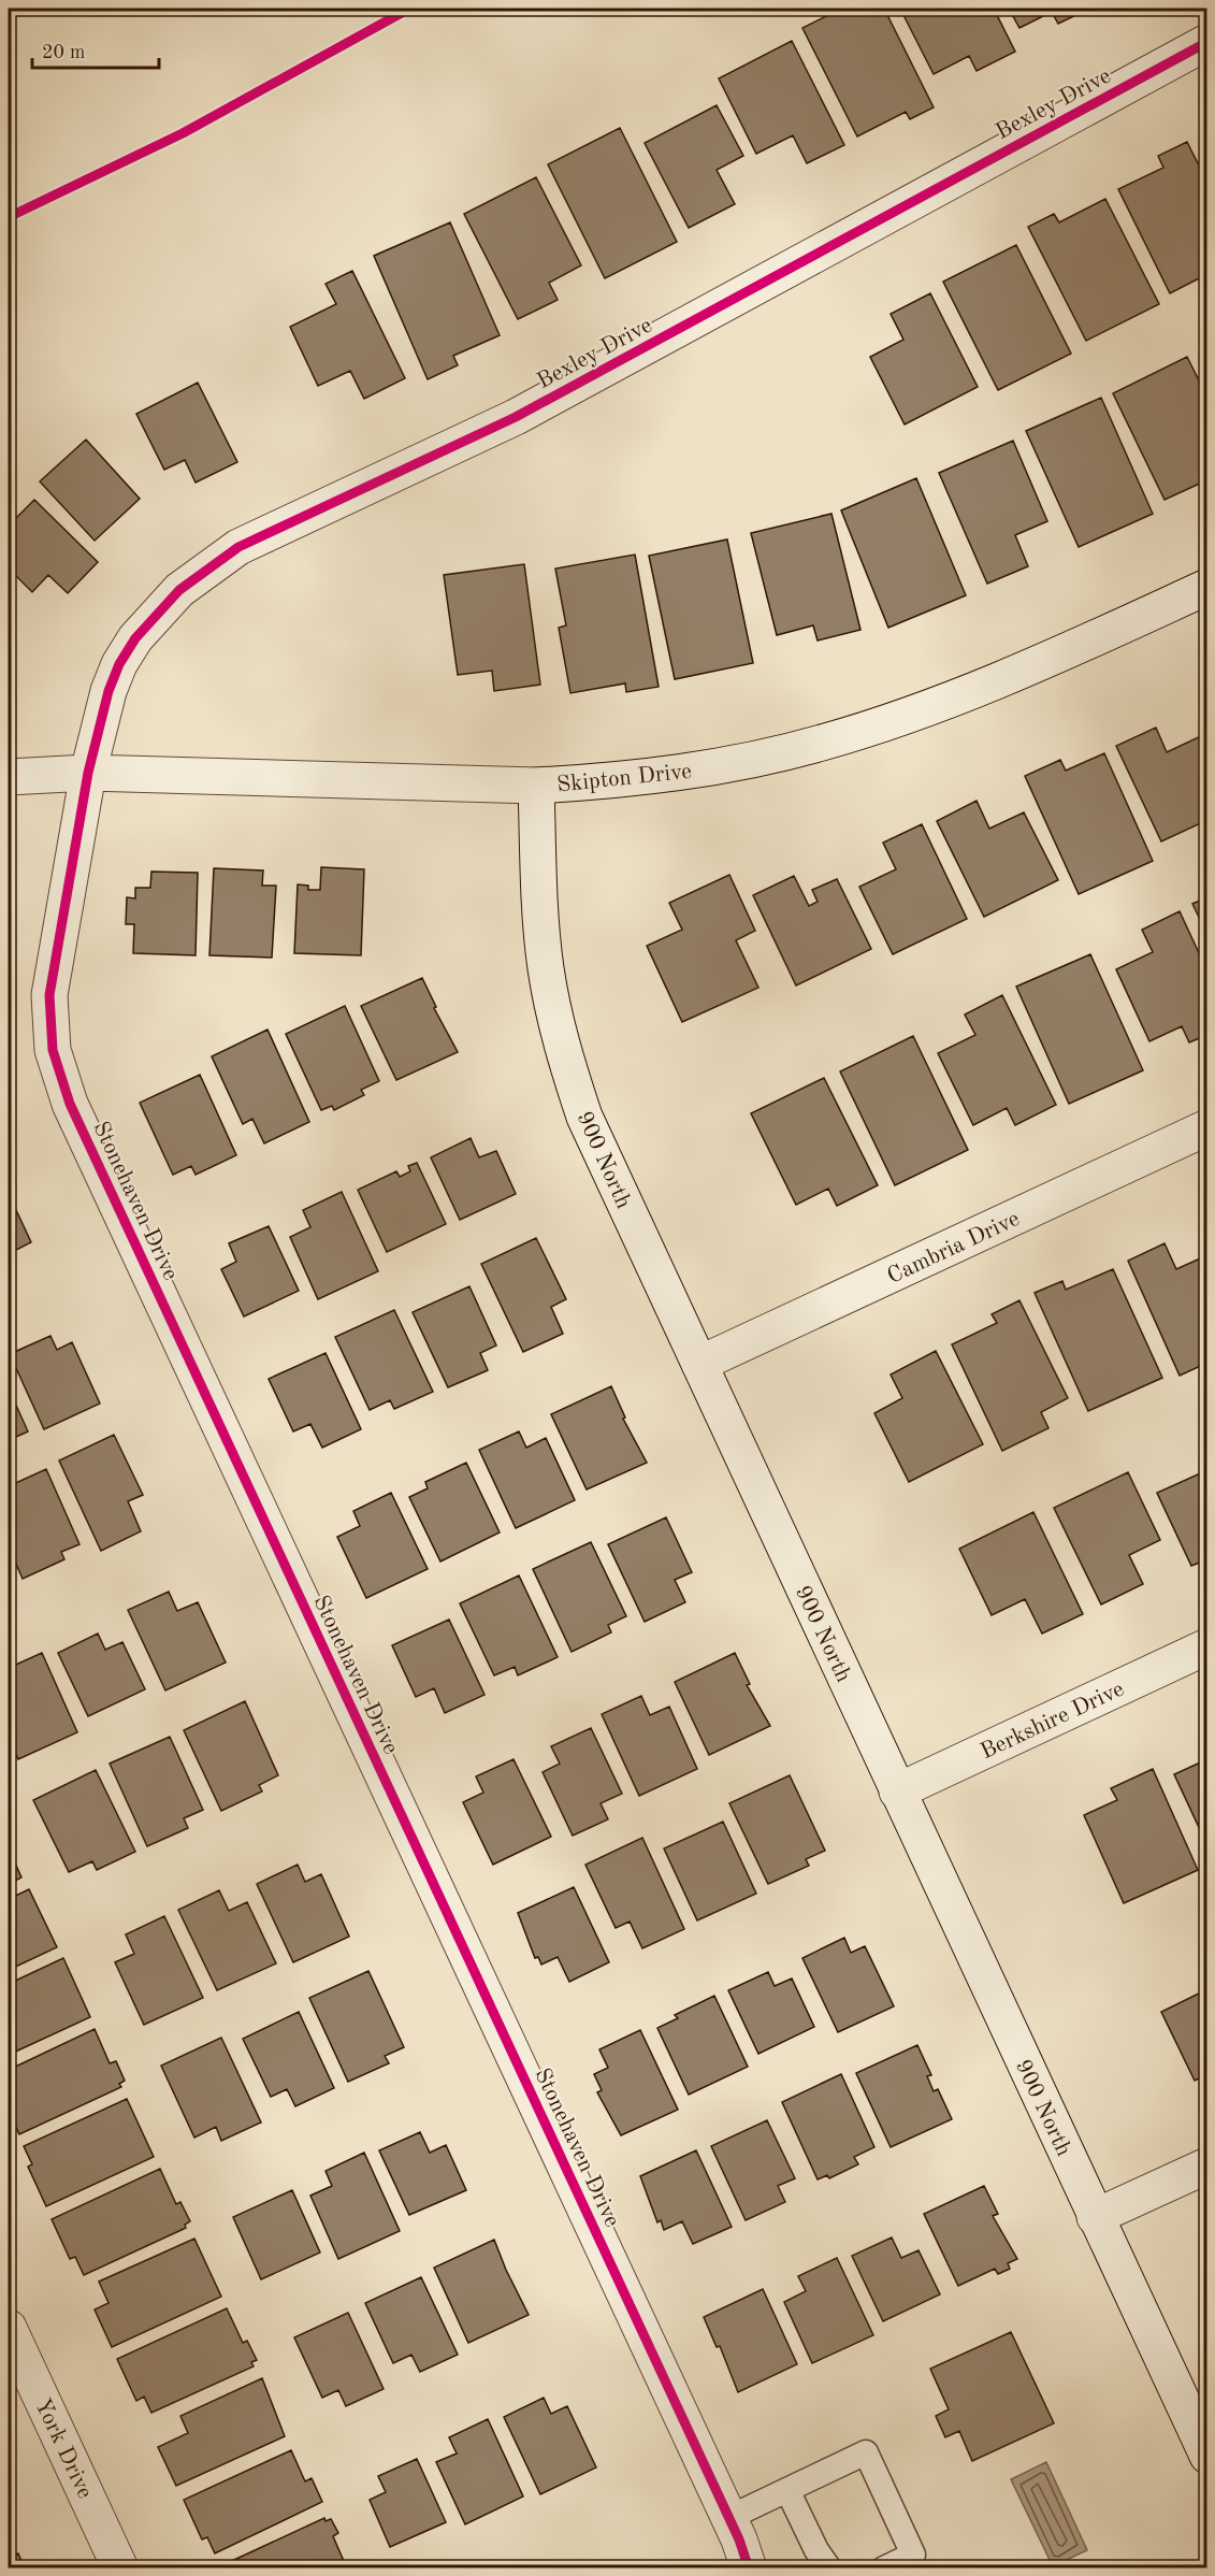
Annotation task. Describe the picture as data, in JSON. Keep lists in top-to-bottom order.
{
  "streets": {
    "street": [
      "Bexley Drive",
      "Skipton Drive",
      "900 North",
      "Stonehaven Drive",
      "Cambria Drive",
      "Berkshire Drive",
      "York Drive"
    ]
  },
  "crossings": [
    ["Bexley Drive", "Skipton Drive"],
    ["Bexley Drive", "Stonehaven Drive"],
    ["Skipton Drive", "900 North"],
    ["Skipton Drive", "Stonehaven Drive"],
    ["900 North", "Cambria Drive"],
    ["900 North", "Berkshire Drive"]
  ],
  "scale_bar": "20 m"
}
